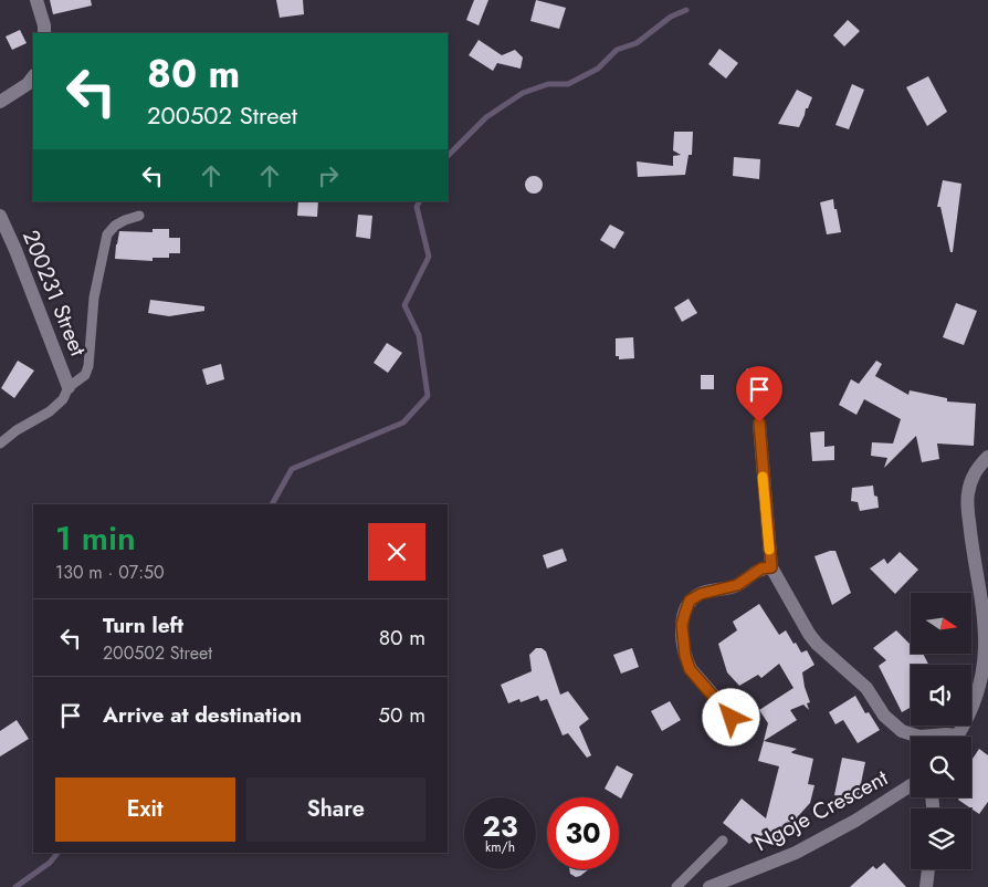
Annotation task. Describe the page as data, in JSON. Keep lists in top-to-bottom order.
{
  "streets": {
    "street": ["200231 Street", "Ngoje Crescent"]
  },
  "north": "right",
  "page": {
    "turn": ["80 m", "200502 Street"],
    "heading": ["1 min", "130 m · 07:50"],
    "list": [
      {
        "name": "Turn left",
        "note": "200502 Street",
        "value": "80 m"
      },
      {
        "name": "Arrive at destination",
        "value": "50 m"
      }
    ],
    "buttons": ["Exit", "Share"],
    "speed": "23 km/h",
    "limit": "30"
  }
}
